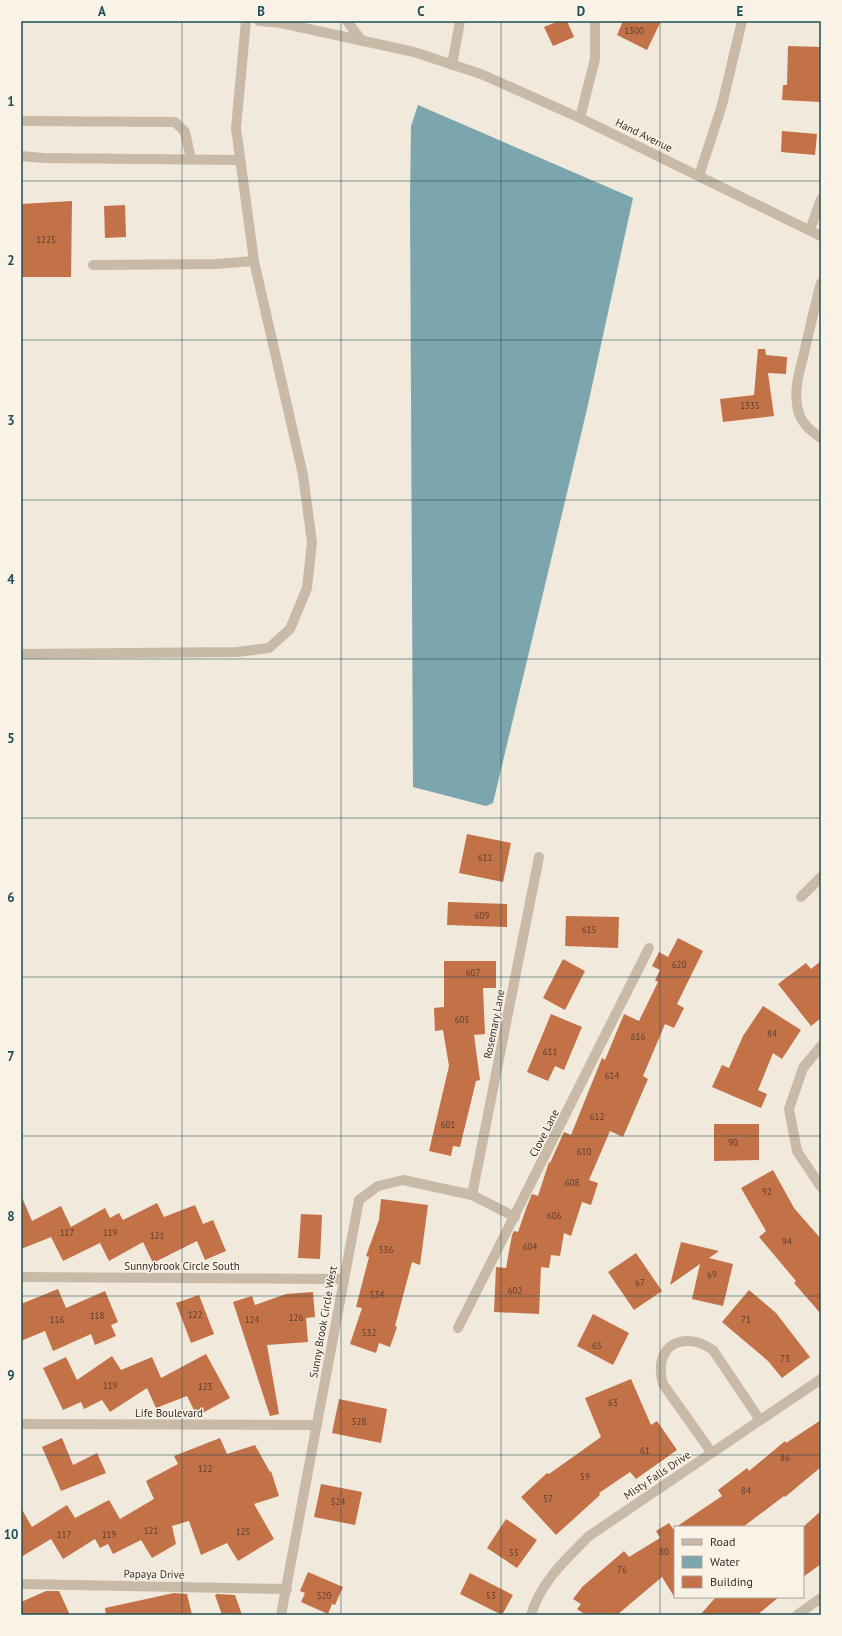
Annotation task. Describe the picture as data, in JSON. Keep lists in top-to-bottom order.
{
  "streets": {
    "street": [
      "Hand Avenue",
      "Rosemary Lane",
      "Clove Lane",
      "Sunnybrook Circle South",
      "Sunny Brook Circle West",
      "Life Boulevard",
      "Misty Falls Drive",
      "Papaya Drive"
    ]
  },
  "crossings": [
    ["Rosemary Lane", "Sunny Brook Circle West"],
    ["Clove Lane", "Sunny Brook Circle West"],
    ["Sunnybrook Circle South", "Sunny Brook Circle West"],
    ["Sunny Brook Circle West", "Life Boulevard"],
    ["Sunny Brook Circle West", "Papaya Drive"]
  ],
  "house_numbers": [
    "1300",
    "1225",
    "1335",
    "611",
    "609",
    "615",
    "620",
    "607",
    "605",
    "84",
    "616",
    "611",
    "614",
    "612",
    "601",
    "90",
    "610",
    "608",
    "92",
    "606",
    "117",
    "119",
    "121",
    "94",
    "604",
    "536",
    "69",
    "67",
    "602",
    "534",
    "122",
    "118",
    "126",
    "116",
    "124",
    "71",
    "532",
    "65",
    "73",
    "119",
    "123",
    "63",
    "528",
    "61",
    "86",
    "122",
    "59",
    "84",
    "57",
    "524",
    "121",
    "125",
    "117",
    "119",
    "80",
    "55",
    "76",
    "520",
    "53"
  ],
  "legend": ["Road", "Water", "Building"],
  "grid": {
    "columns": [
      "A",
      "B",
      "C",
      "D",
      "E"
    ],
    "rows": [
      "1",
      "2",
      "3",
      "4",
      "5",
      "6",
      "7",
      "8",
      "9",
      "10"
    ]
  }
}
